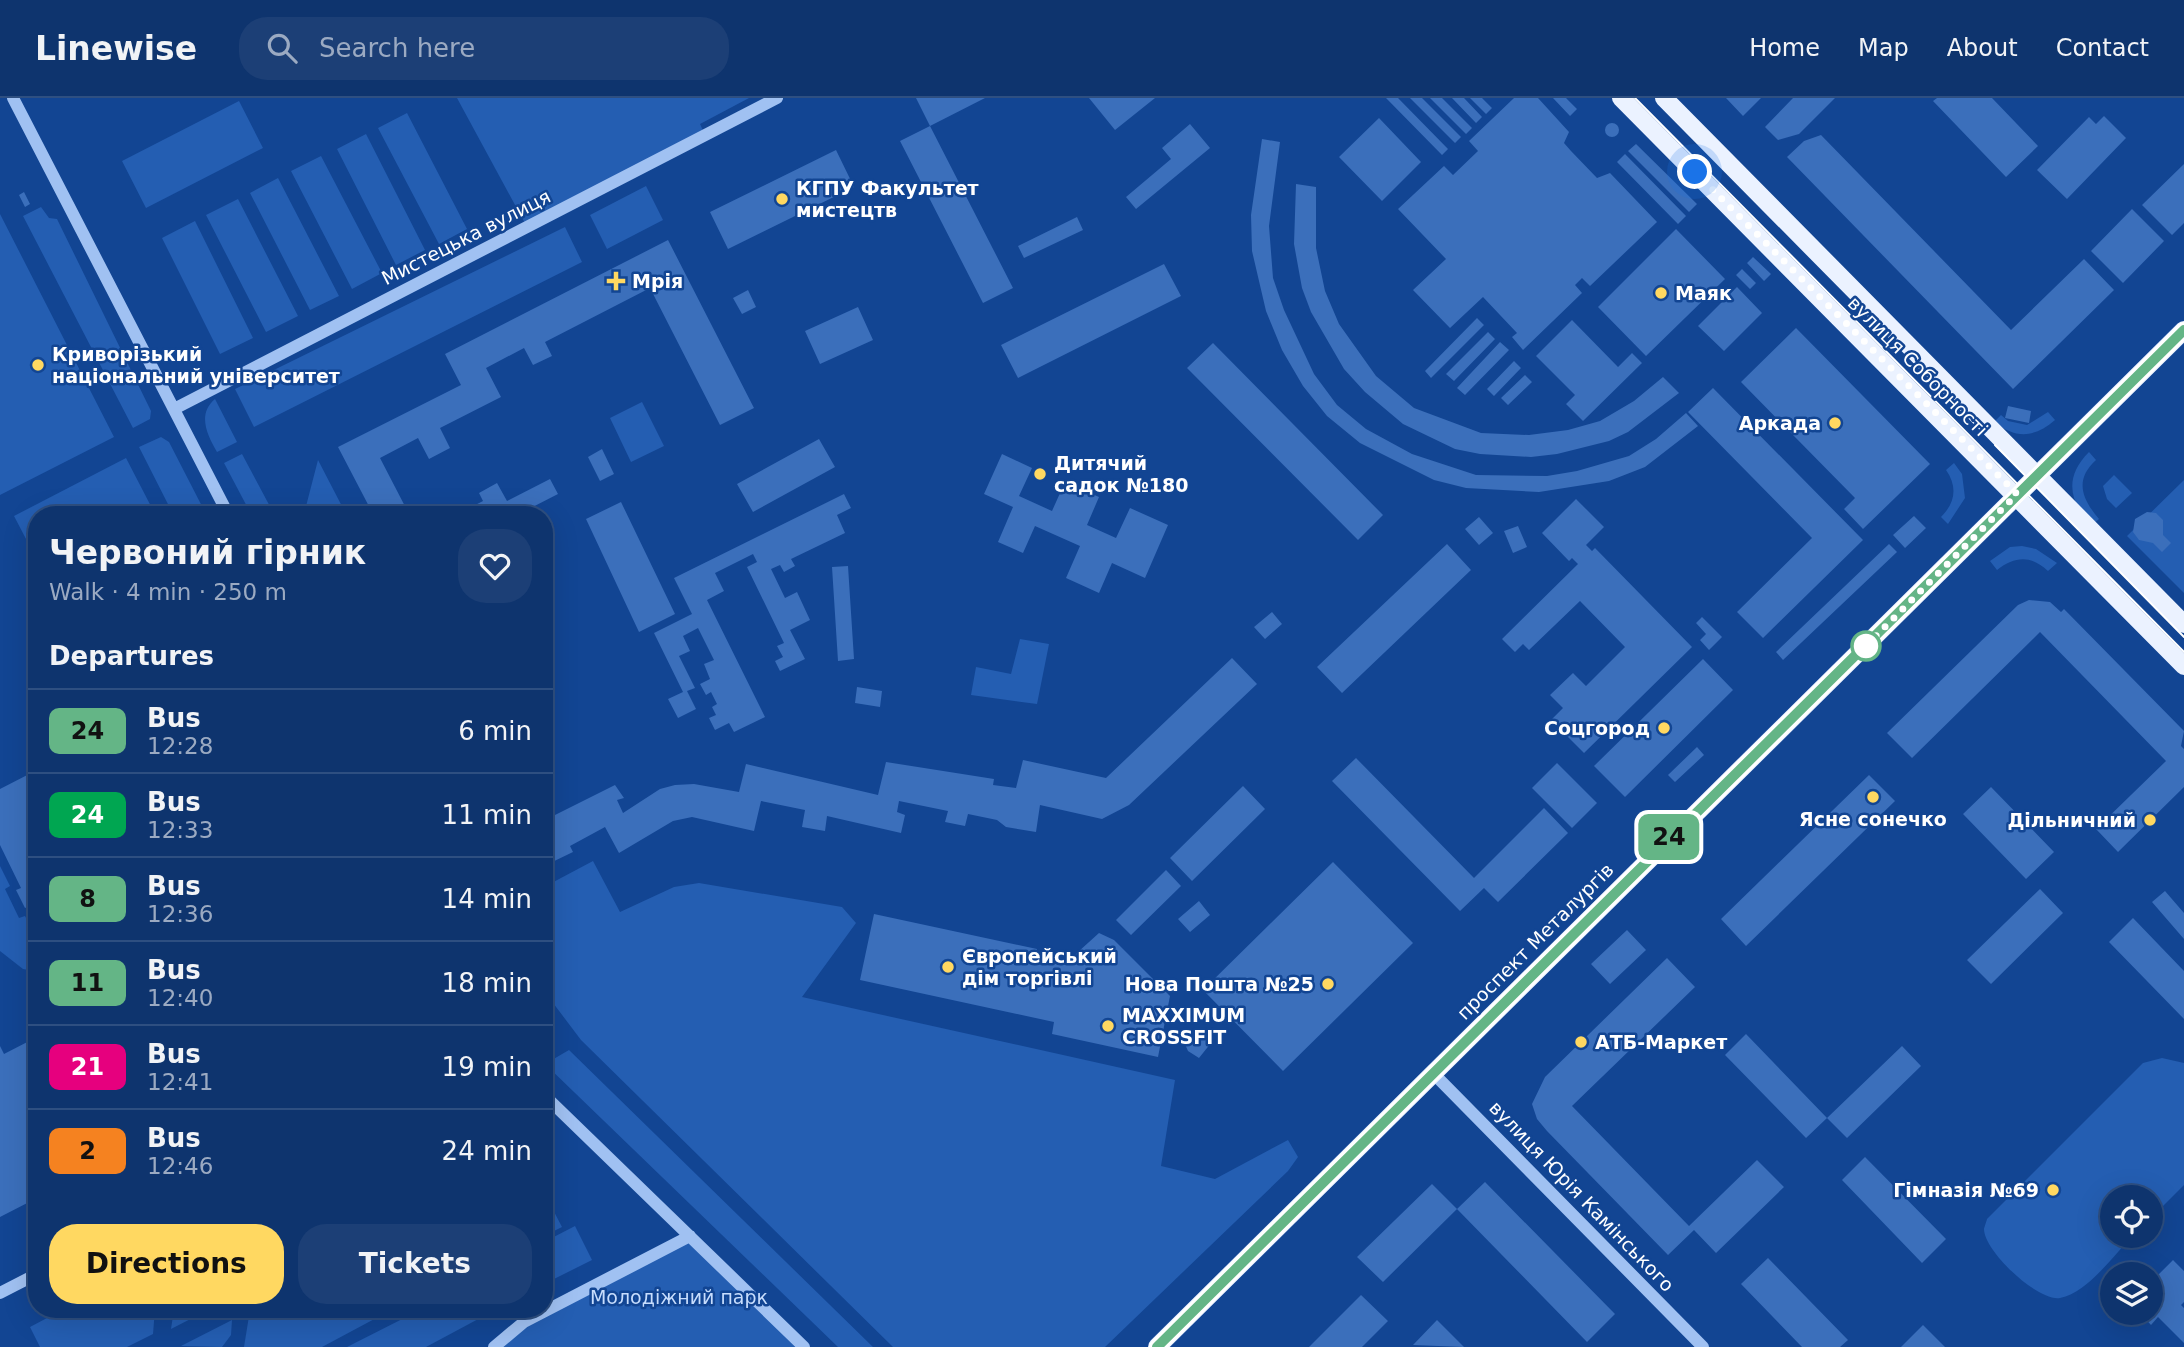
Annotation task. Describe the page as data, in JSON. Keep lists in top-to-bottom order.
{
  "streets": {
    "main road": ["вулиця Соборності", "проспект Металургів"],
    "street": ["Мистецька вулиця", "вулиця Юрія Камінського"]
  },
  "crossings": [
    ["вулиця Соборності", "проспект Металургів"],
    ["проспект Металургів", "вулиця Юрія Камінського"]
  ],
  "parks": ["Молодіжний парк"],
  "places": {
    "other": [
      "КГПУ Факультет мистецтв",
      "Маяк",
      "Криворізький національний університет",
      "Аркада",
      "Дитячий садок №180",
      "Соцгород",
      "Ясне сонечко",
      "Дільничний",
      "Європейський дім торгівлі",
      "Нова Пошта №25",
      "MAXXIMUM CROSSFIT",
      "АТБ-Маркет",
      "Гімназія №69"
    ],
    "health": ["Мрія"]
  },
  "lines": ["bus line 24"],
  "page": {
    "header": "Linewise",
    "search": "Search here",
    "nav": [
      "Home",
      "Map",
      "About",
      "Contact"
    ],
    "on_map": "24",
    "heading": [
      ["Червоний гірник", "Walk · 4 min · 250 m"],
      "Departures"
    ],
    "list": [
      {
        "mark": "24",
        "name": "Bus",
        "note": "12:28",
        "value": "6 min"
      },
      {
        "mark": "24",
        "name": "Bus",
        "note": "12:33",
        "value": "11 min"
      },
      {
        "mark": "8",
        "name": "Bus",
        "note": "12:36",
        "value": "14 min"
      },
      {
        "mark": "11",
        "name": "Bus",
        "note": "12:40",
        "value": "18 min"
      },
      {
        "mark": "21",
        "name": "Bus",
        "note": "12:41",
        "value": "19 min"
      },
      {
        "mark": "2",
        "name": "Bus",
        "note": "12:46",
        "value": "24 min"
      }
    ],
    "buttons": ["Directions", "Tickets"]
  }
}
